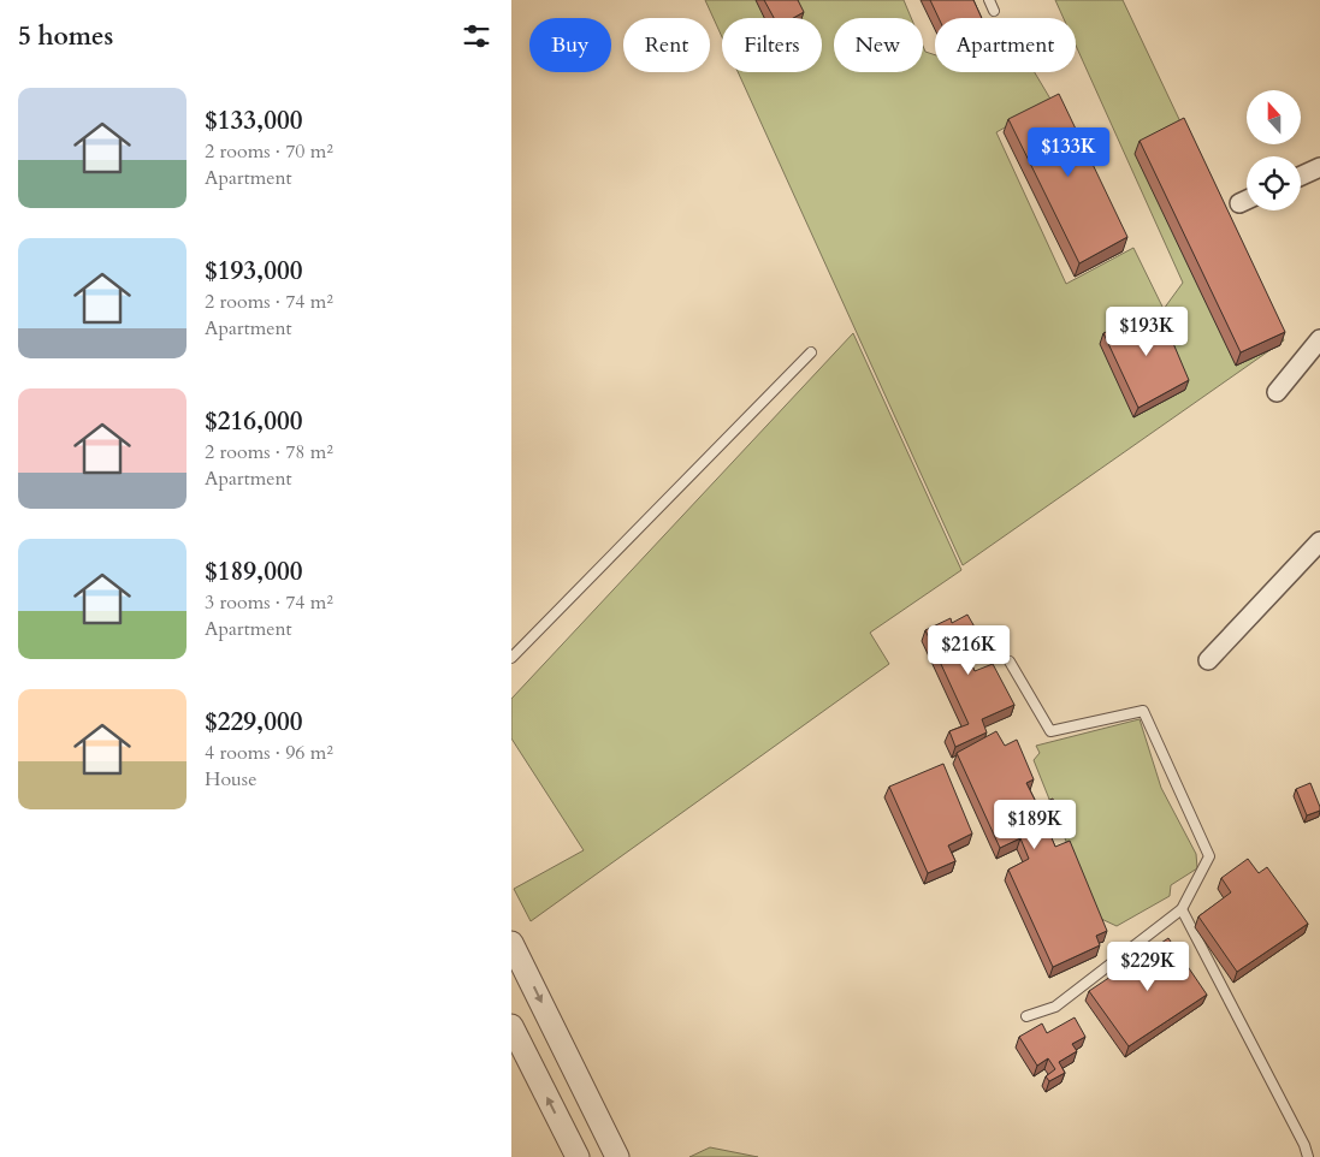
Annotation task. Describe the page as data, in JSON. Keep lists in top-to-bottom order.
{
  "north": "top",
  "page": {
    "heading": "5 homes",
    "chip": [
      "Buy",
      "Rent",
      "Filters",
      "New",
      "Apartment"
    ],
    "list": [
      {
        "name": "$133,000",
        "note": "2 rooms · 70 m² · Apartment"
      },
      {
        "name": "$193,000",
        "note": "2 rooms · 74 m² · Apartment"
      },
      {
        "name": "$216,000",
        "note": "2 rooms · 78 m² · Apartment"
      },
      {
        "name": "$189,000",
        "note": "3 rooms · 74 m² · Apartment"
      },
      {
        "name": "$229,000",
        "note": "4 rooms · 96 m² · House"
      }
    ],
    "price": [
      "$133K",
      "$193K",
      "$216K",
      "$189K",
      "$229K"
    ]
  }
}
